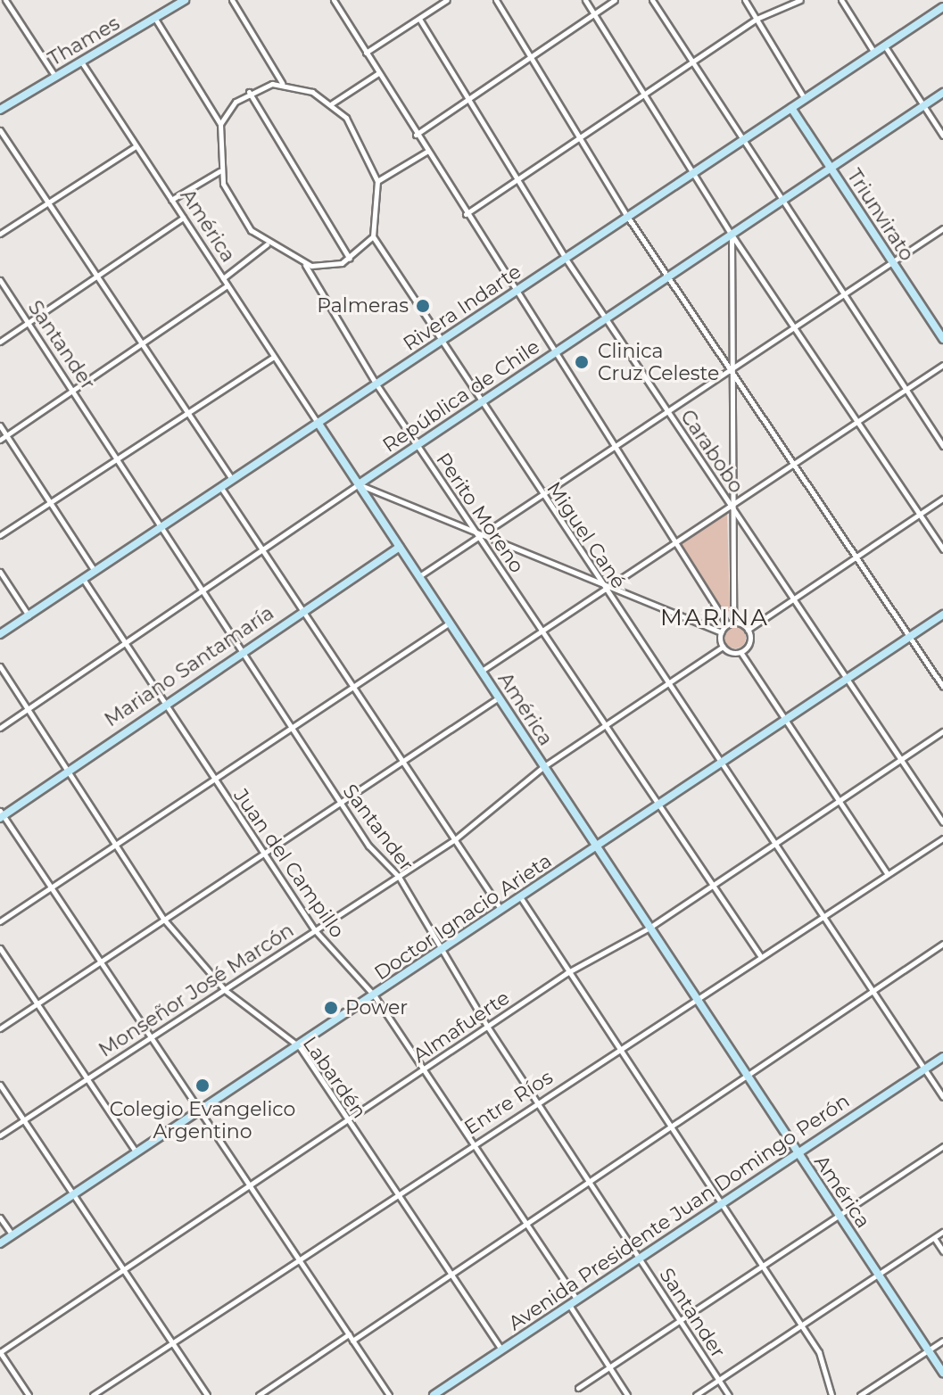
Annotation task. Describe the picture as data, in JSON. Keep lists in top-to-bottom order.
{
  "streets": {
    "street": [
      "Thames",
      "Triunvirato",
      "América",
      "Rivera Indarte",
      "Santander",
      "República de Chile",
      "Carabobo",
      "Perito Moreno",
      "Miguel Cané",
      "Mariano Santamaría",
      "Juan del Campillo",
      "Doctor Ignacio Arieta",
      "Monseñor José Marcón",
      "Almafuerte",
      "Labardén",
      "Entre Ríos",
      "Avenida Presidente Juan Domingo Perón"
    ]
  },
  "crossings": [
    ["Thames", "América"],
    ["Triunvirato", "Rivera Indarte"],
    ["Triunvirato", "República de Chile"],
    ["América", "Rivera Indarte"],
    ["América", "República de Chile"],
    ["América", "Mariano Santamaría"],
    ["América", "Doctor Ignacio Arieta"],
    ["América", "Monseñor José Marcón"],
    ["América", "Almafuerte"],
    ["América", "Entre Ríos"],
    ["América", "Avenida Presidente Juan Domingo Perón"],
    ["Rivera Indarte", "Santander"],
    ["Rivera Indarte", "Carabobo"],
    ["Rivera Indarte", "Perito Moreno"],
    ["Rivera Indarte", "Miguel Cané"],
    ["Rivera Indarte", "Juan del Campillo"],
    ["Santander", "República de Chile"],
    ["Santander", "Mariano Santamaría"],
    ["Santander", "Doctor Ignacio Arieta"],
    ["Santander", "Monseñor José Marcón"],
    ["Santander", "Almafuerte"],
    ["Santander", "Entre Ríos"],
    ["Santander", "Avenida Presidente Juan Domingo Perón"],
    ["República de Chile", "Carabobo"],
    ["República de Chile", "Perito Moreno"],
    ["República de Chile", "Miguel Cané"],
    ["República de Chile", "Juan del Campillo"],
    ["República de Chile", "Labardén"],
    ["Carabobo", "Doctor Ignacio Arieta"],
    ["Carabobo", "Almafuerte"],
    ["Perito Moreno", "Doctor Ignacio Arieta"],
    ["Perito Moreno", "Monseñor José Marcón"],
    ["Perito Moreno", "Almafuerte"],
    ["Perito Moreno", "Entre Ríos"],
    ["Miguel Cané", "Doctor Ignacio Arieta"],
    ["Miguel Cané", "Monseñor José Marcón"],
    ["Miguel Cané", "Almafuerte"],
    ["Miguel Cané", "Entre Ríos"],
    ["Miguel Cané", "Avenida Presidente Juan Domingo Perón"],
    ["Mariano Santamaría", "Juan del Campillo"],
    ["Mariano Santamaría", "Labardén"],
    ["Juan del Campillo", "Doctor Ignacio Arieta"],
    ["Juan del Campillo", "Monseñor José Marcón"],
    ["Juan del Campillo", "Almafuerte"],
    ["Juan del Campillo", "Entre Ríos"],
    ["Juan del Campillo", "Avenida Presidente Juan Domingo Perón"],
    ["Doctor Ignacio Arieta", "Labardén"],
    ["Monseñor José Marcón", "Labardén"],
    ["Almafuerte", "Labardén"],
    ["Labardén", "Entre Ríos"],
    ["Labardén", "Avenida Presidente Juan Domingo Perón"]
  ],
  "districts": ["MARINA"],
  "places": [
    "Palmeras",
    "Clinica Cruz Celeste",
    "Power",
    "Colegio Evangelico Argentino"
  ]
}
